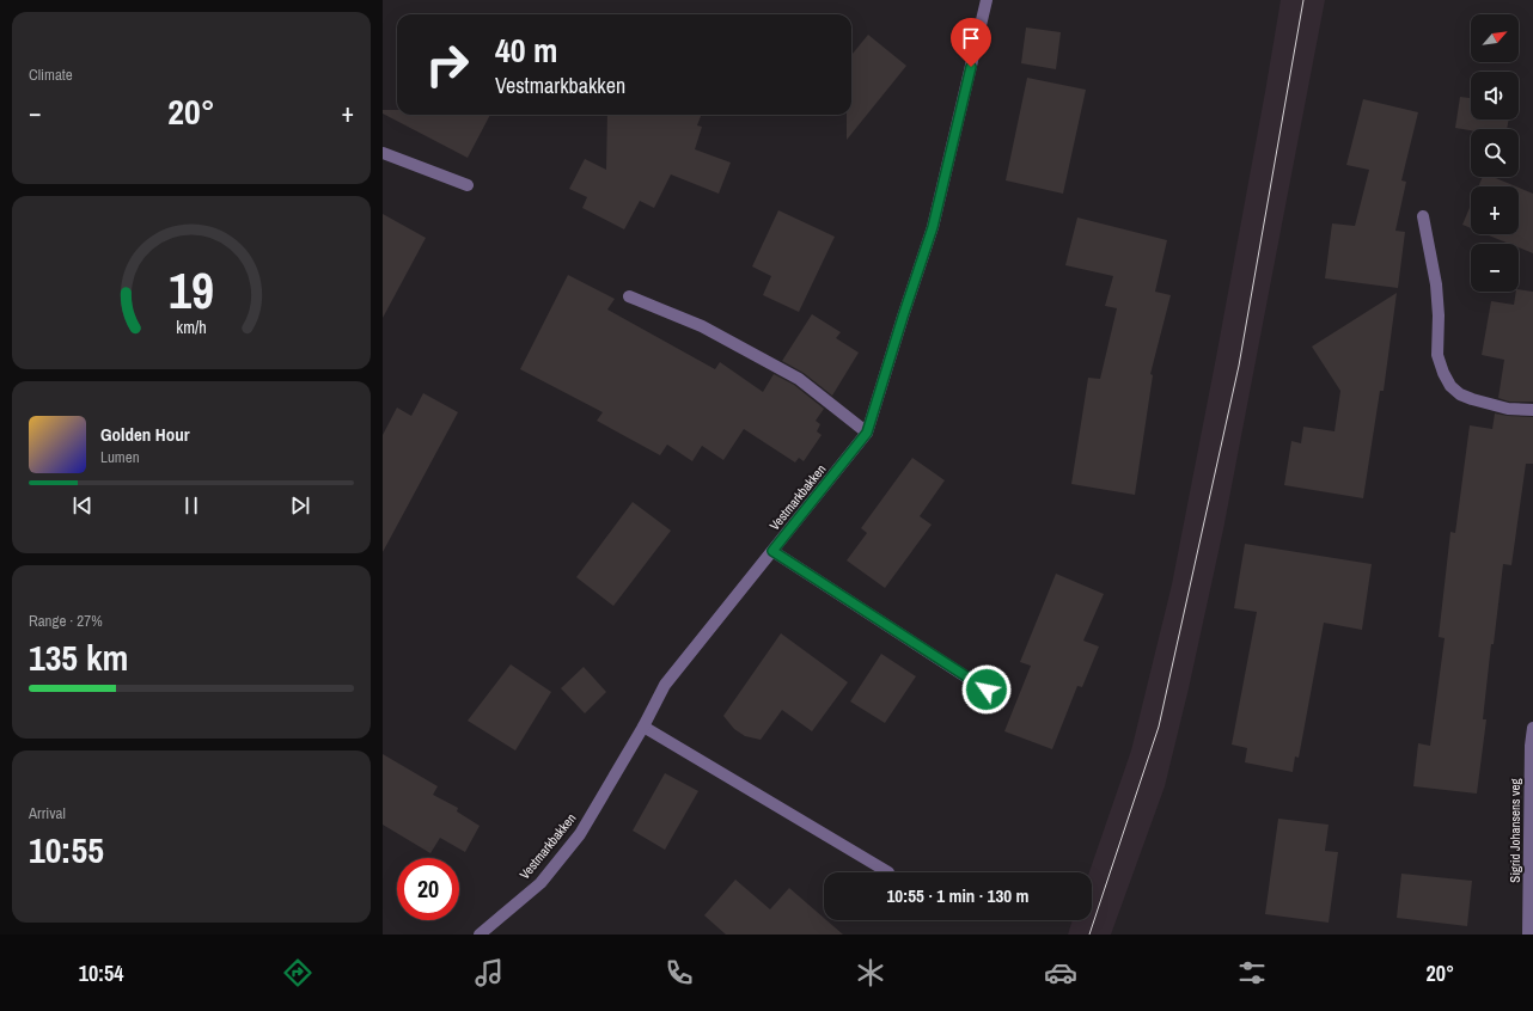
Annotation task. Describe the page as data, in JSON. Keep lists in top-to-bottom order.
{
  "streets": {
    "street": ["Vestmarkbakken", "Sigrid Johansens veg"]
  },
  "north": "top right",
  "page": {
    "tile": [
      "Climate",
      ["Range · 27%", "135 km"],
      ["Arrival", "10:55"]
    ],
    "map_buttons": ["+", "−"],
    "turn": ["40 m", "Vestmarkbakken"],
    "heat": ["−", "20°", "+"],
    "song": ["Golden Hour", "Lumen"],
    "limit": "20",
    "trip": "10:55 · 1 min · 130 m",
    "tabs": ["10:54", "20°"],
    "gauge": ["19", "km/h"]
  }
}
